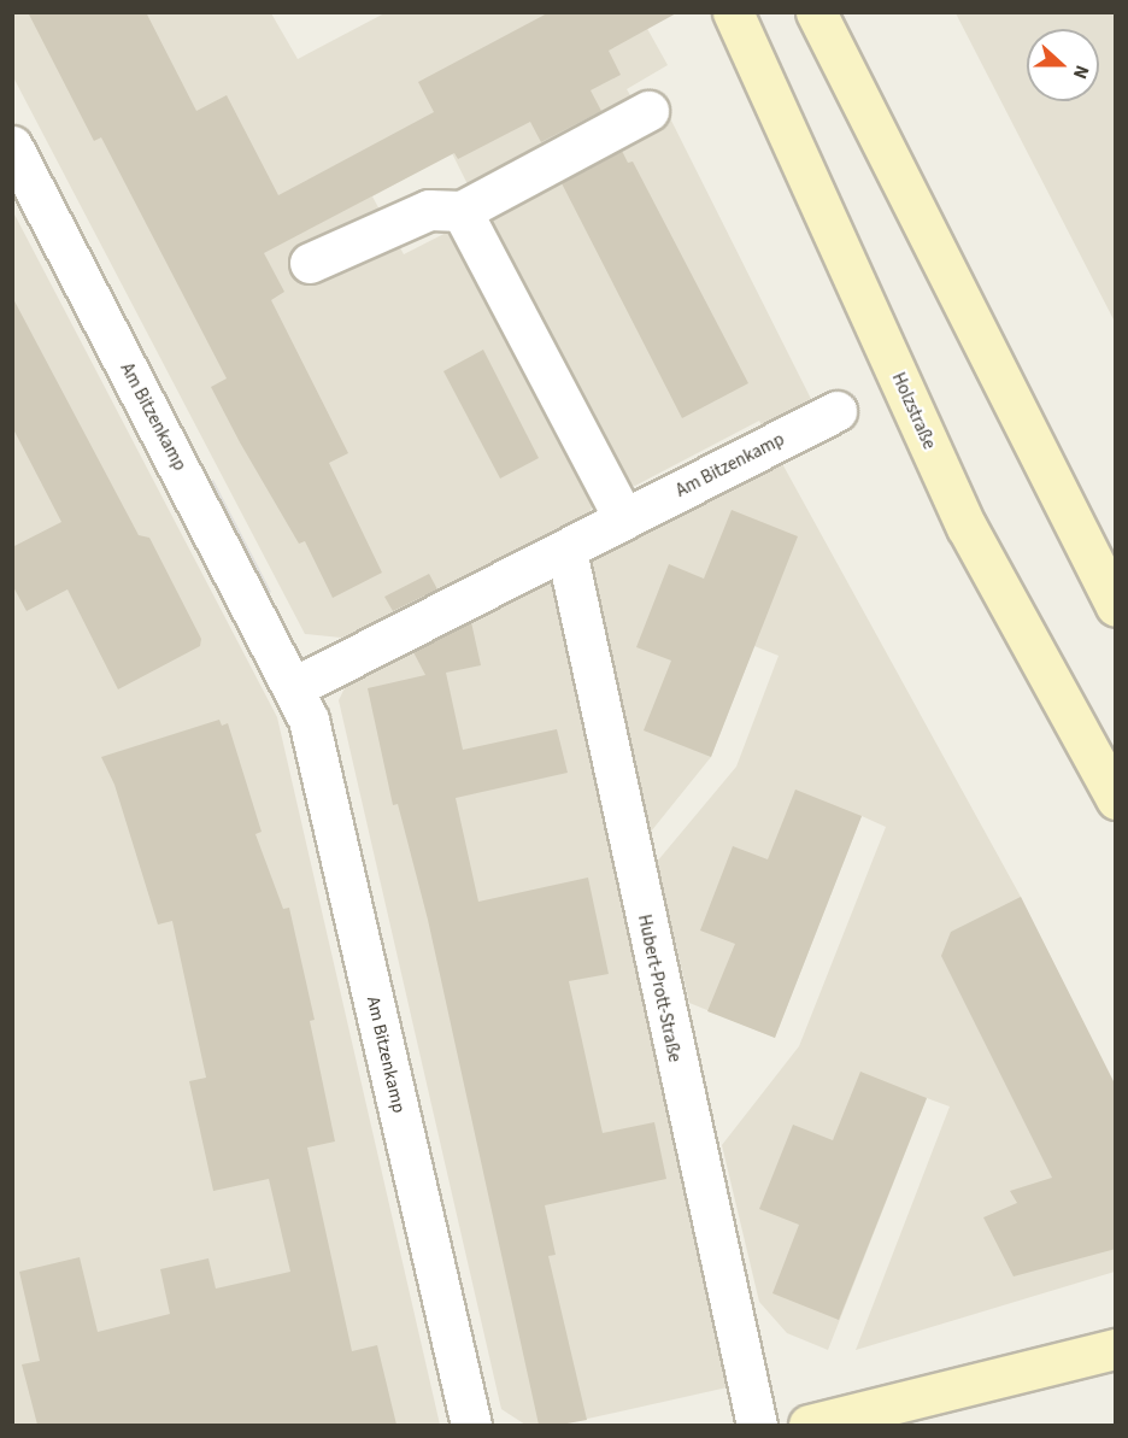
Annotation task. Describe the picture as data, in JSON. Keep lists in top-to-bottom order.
{
  "streets": {
    "main road": ["Holzstraße"],
    "street": ["Am Bitzenkamp", "Hubert-Prott-Straße"]
  },
  "crossings": [
    ["Am Bitzenkamp", "Hubert-Prott-Straße"]
  ],
  "north": "right"
}
